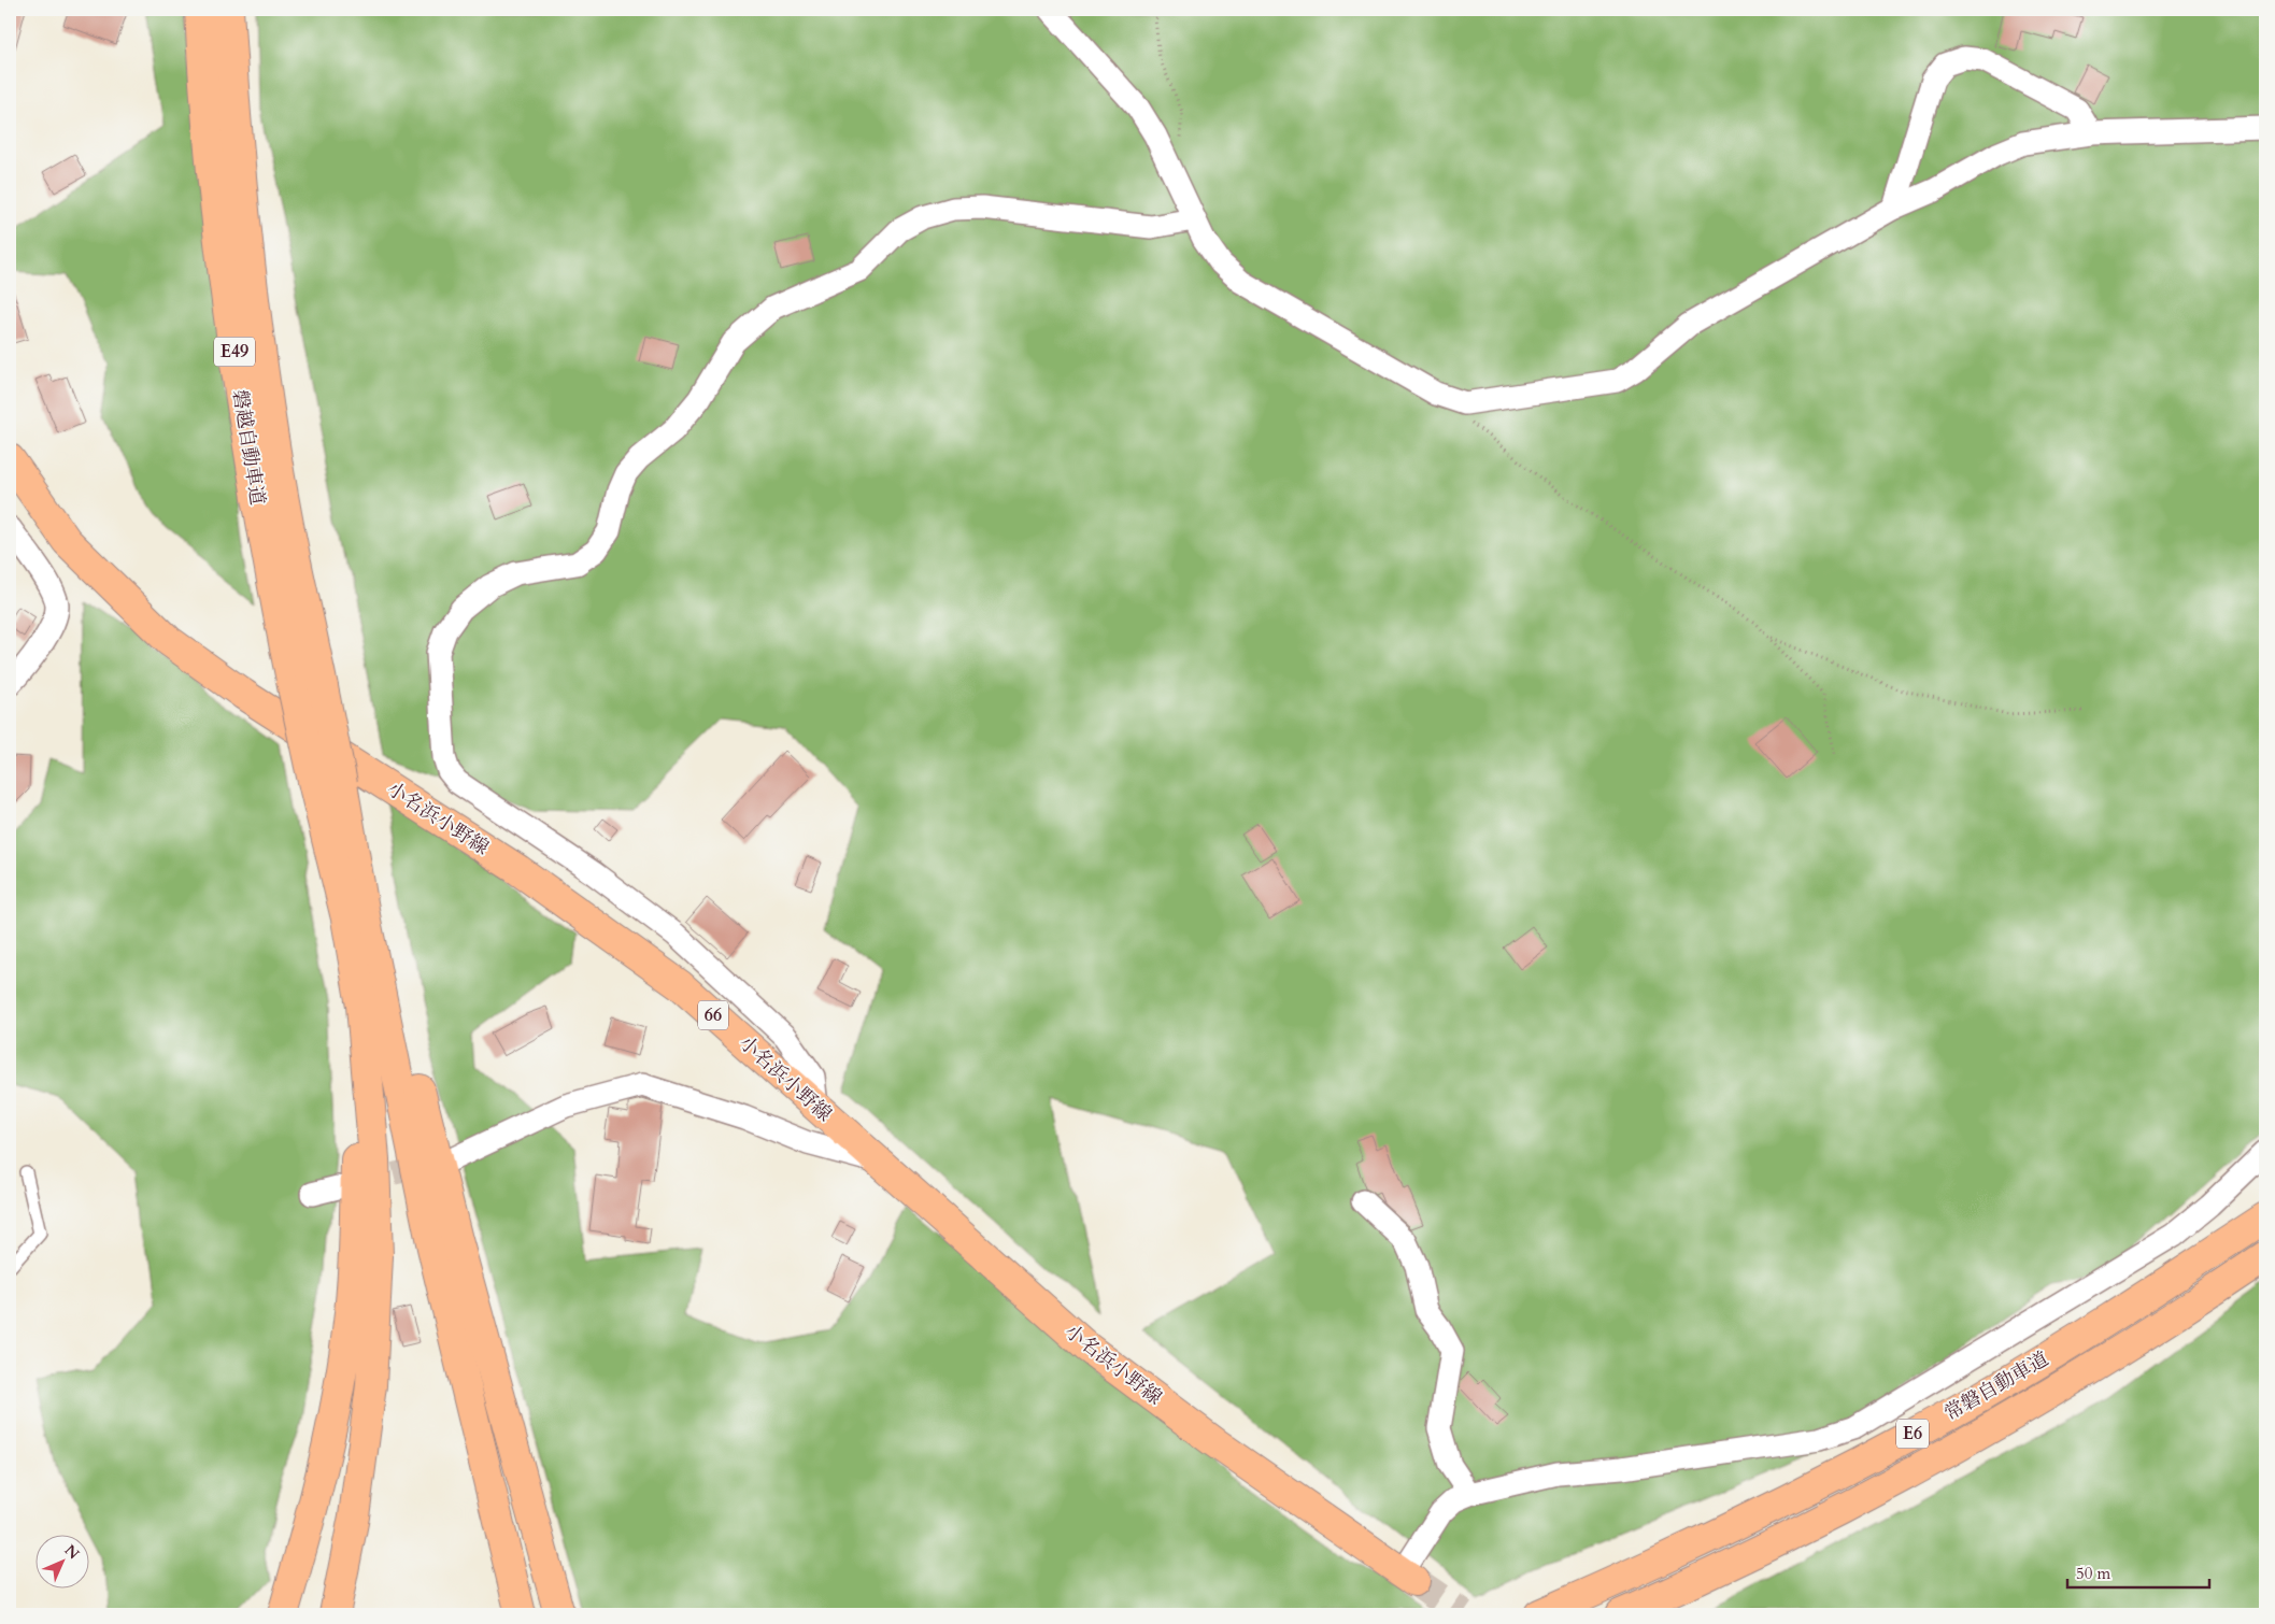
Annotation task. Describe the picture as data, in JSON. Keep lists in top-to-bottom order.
{
  "streets": {
    "main road": [
      "E49",
      "磐越自動車道",
      "小名浜小野線",
      "66",
      "常磐自動車道",
      "E6"
    ]
  },
  "scale_bar": "50 m",
  "north": "top right"
}
